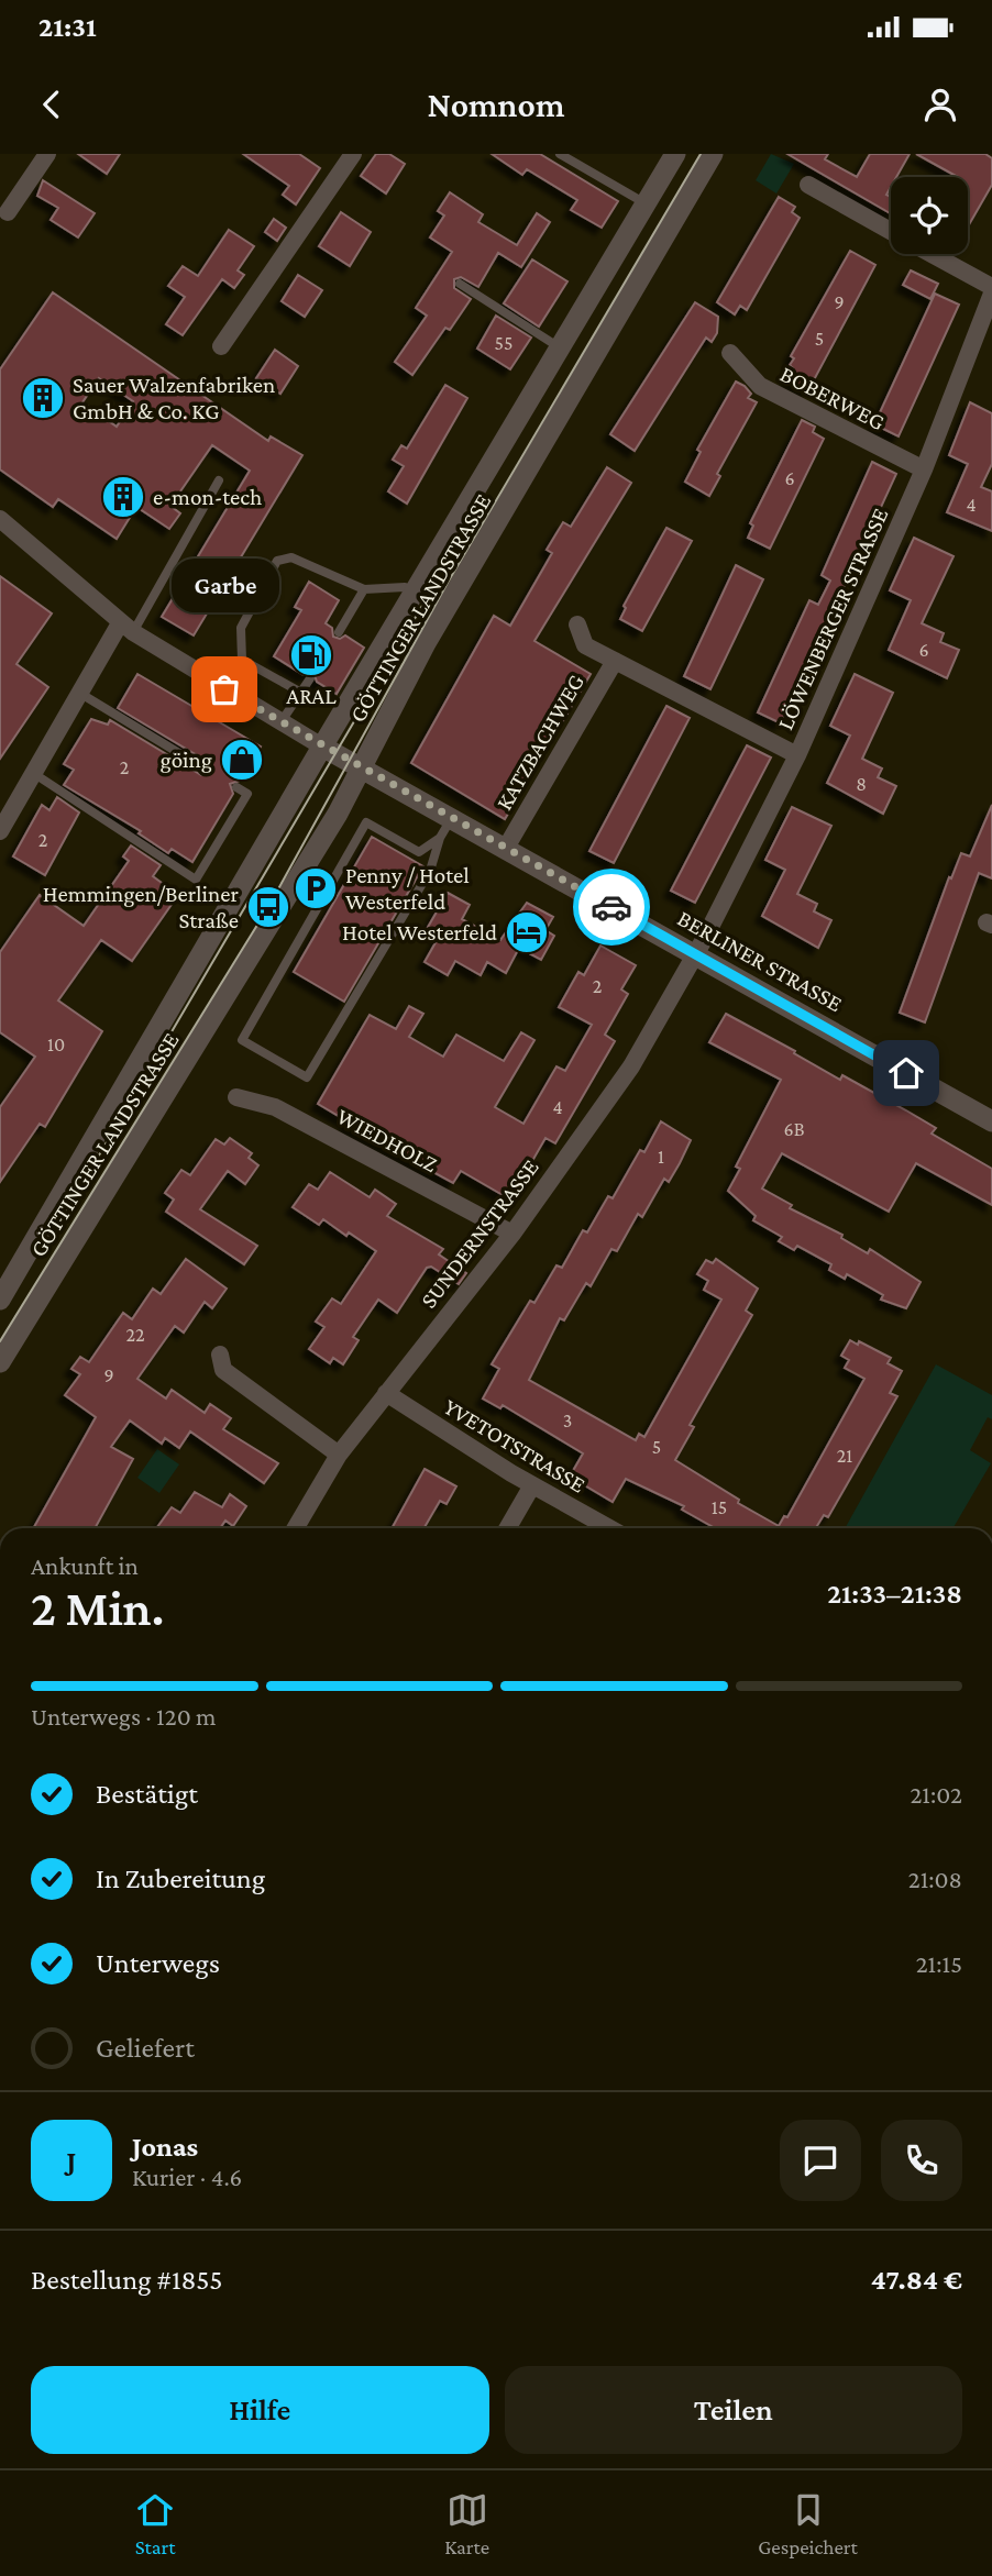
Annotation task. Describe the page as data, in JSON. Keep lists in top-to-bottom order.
{
  "streets": {
    "street": [
      "BOBERWEG",
      "GÖTTINGER LANDSTRASSE",
      "LÖWENBERGER STRASSE",
      "KATZBACHWEG",
      "BERLINER STRASSE",
      "WIEDHOLZ",
      "SUNDERNSTRASSE",
      "YVETOTSTRASSE"
    ]
  },
  "crossings": [
    ["BOBERWEG", "LÖWENBERGER STRASSE"],
    ["GÖTTINGER LANDSTRASSE", "BERLINER STRASSE"],
    ["LÖWENBERGER STRASSE", "KATZBACHWEG"],
    ["LÖWENBERGER STRASSE", "BERLINER STRASSE"],
    ["LÖWENBERGER STRASSE", "SUNDERNSTRASSE"],
    ["KATZBACHWEG", "BERLINER STRASSE"],
    ["BERLINER STRASSE", "SUNDERNSTRASSE"],
    ["WIEDHOLZ", "SUNDERNSTRASSE"],
    ["SUNDERNSTRASSE", "YVETOTSTRASSE"]
  ],
  "places": {
    "building": ["Sauer Walzenfabriken GmbH & Co. KG", "e-mon-tech"],
    "fuel station": ["ARAL"],
    "other": ["Garbe"],
    "shop": ["göing"],
    "parking": ["Penny / Hotel Westerfeld"],
    "bus stop": ["Hemmingen/Berliner Straße"],
    "hotel": ["Hotel Westerfeld"]
  },
  "house_numbers": [
    "9",
    "5",
    "55",
    "6",
    "4",
    "6",
    "2",
    "8",
    "2",
    "2",
    "10",
    "4",
    "6B",
    "1",
    "22",
    "9",
    "3",
    "5",
    "21",
    "15"
  ],
  "page": {
    "status": "21:31",
    "header": "Nomnom",
    "bubble": "Garbe",
    "heading": ["2 Min.", "Ankunft in", "21:33–21:38"],
    "panel": [
      "Jonas",
      "Kurier · 4.6",
      "Bestellung #1855",
      "47.84 €"
    ],
    "bar": "Unterwegs · 120 m",
    "list": [
      ["Bestätigt", "21:02"],
      ["In Zubereitung", "21:08"],
      ["Unterwegs", "21:15"],
      "Geliefert"
    ],
    "round": "J",
    "buttons": ["Hilfe", "Teilen"],
    "tabs": ["Start", "Karte", "Gespeichert"]
  }
}
